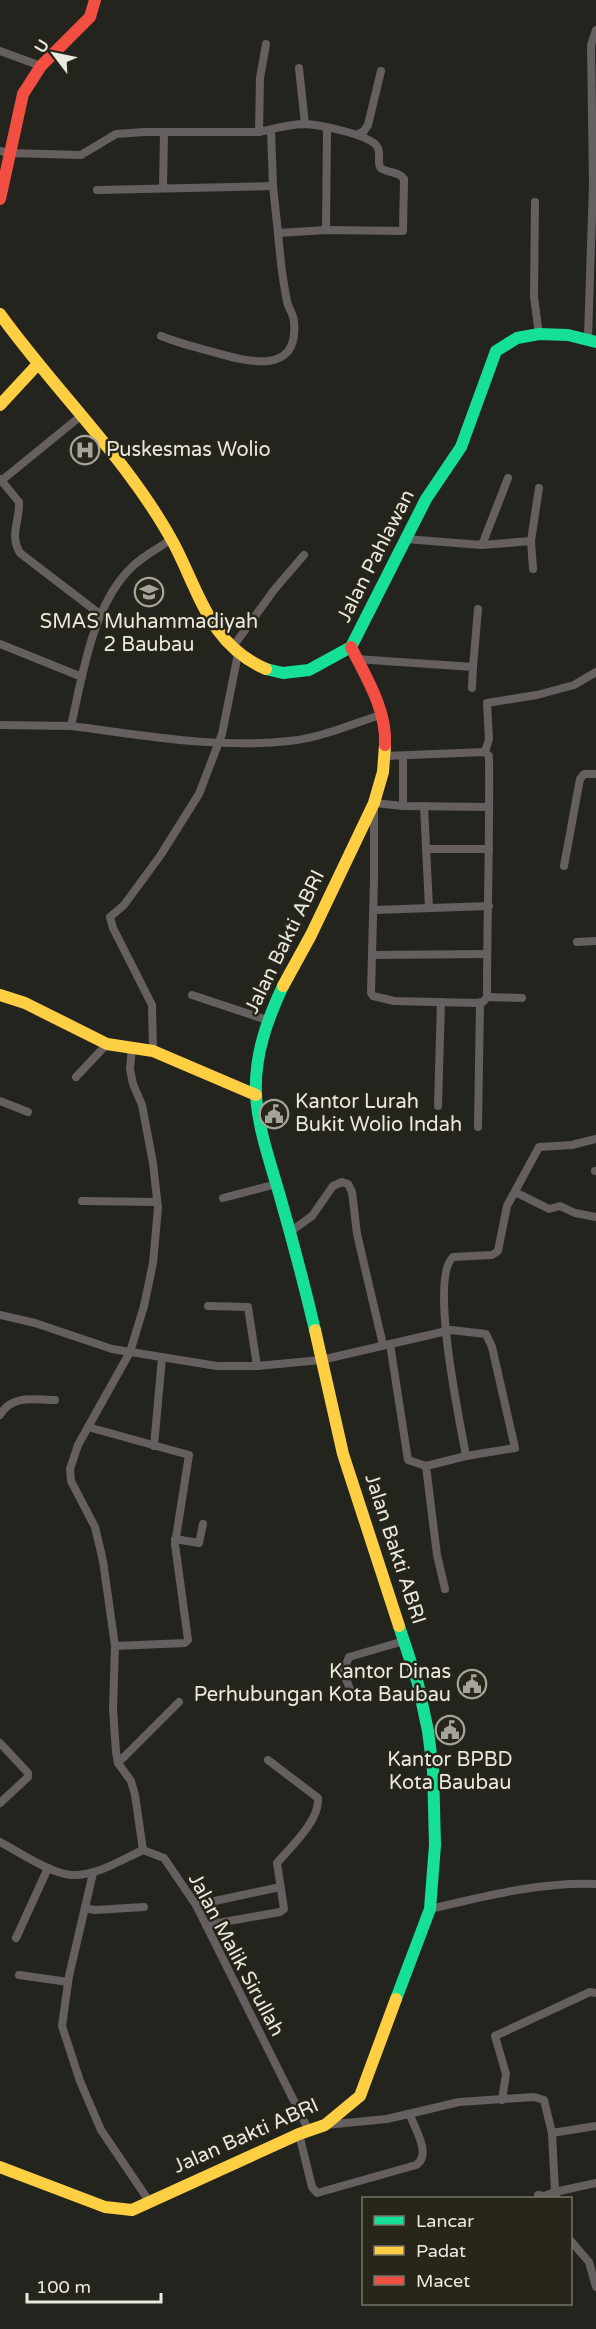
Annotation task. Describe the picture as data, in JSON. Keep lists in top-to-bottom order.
{
  "streets": {
    "main road": ["Jalan Pahlawan", "Jalan Bakti ABRI"],
    "street": ["Jalan Malik Sirullah"]
  },
  "crossings": [
    ["Jalan Pahlawan", "Jalan Bakti ABRI"],
    ["Jalan Bakti ABRI", "Jalan Malik Sirullah"]
  ],
  "places": {
    "hospital": ["Puskesmas Wolio"],
    "school or university": ["SMAS Muhammadiyah 2 Baubau"],
    "public building": ["Kantor Lurah Bukit Wolio Indah", "Kantor Dinas Perhubungan Kota Baubau", "Kantor BPBD Kota Baubau"]
  },
  "legend": ["Lancar", "Padat", "Macet"],
  "scale_bar": "100 m",
  "north": "top left"
}
